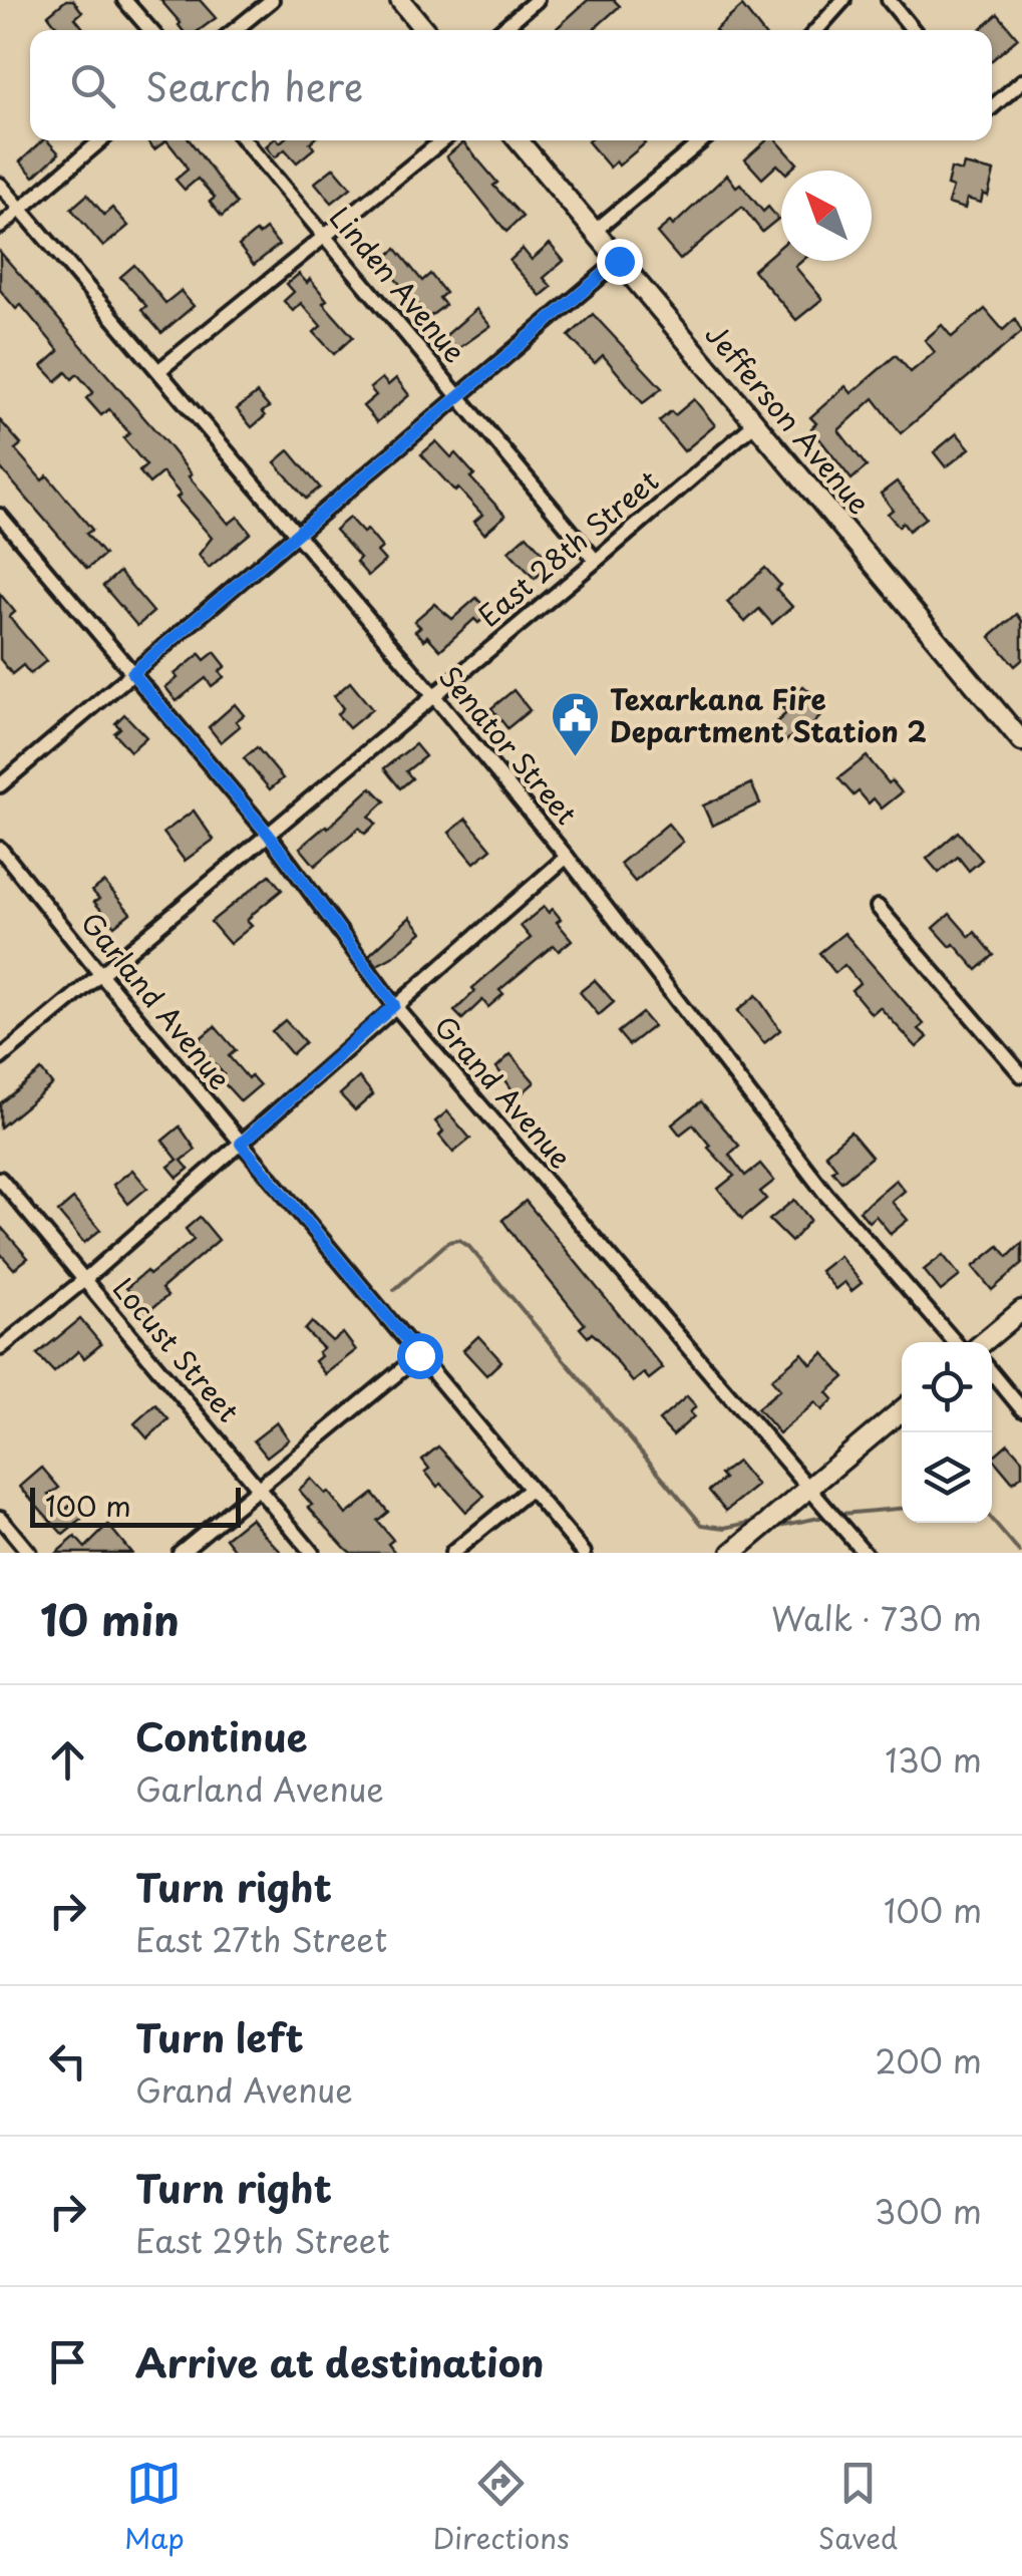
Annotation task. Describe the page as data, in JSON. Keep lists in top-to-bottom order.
{
  "streets": {
    "main road": ["Jefferson Avenue"],
    "street": [
      "Linden Avenue",
      "East 28th Street",
      "Senator Street",
      "Garland Avenue",
      "Grand Avenue",
      "Locust Street"
    ]
  },
  "crossings": [
    ["Linden Avenue", "East 28th Street"],
    ["Jefferson Avenue", "East 28th Street"],
    ["East 28th Street", "Senator Street"],
    ["East 28th Street", "Garland Avenue"],
    ["East 28th Street", "Grand Avenue"]
  ],
  "places": {
    "public building": ["Texarkana Fire Department Station 2"]
  },
  "scale_bar": "100 m",
  "north": "top left",
  "page": {
    "search": "Search here",
    "scale": "100 m",
    "heading": ["10 min", "Walk · 730 m"],
    "list": [
      ["Continue", "Garland Avenue", "130 m"],
      ["Turn right", "East 27th Street", "100 m"],
      ["Turn left", "Grand Avenue", "200 m"],
      ["Turn right", "East 29th Street", "300 m"],
      "Arrive at destination"
    ],
    "nav": ["Map", "Directions", "Saved"]
  }
}
